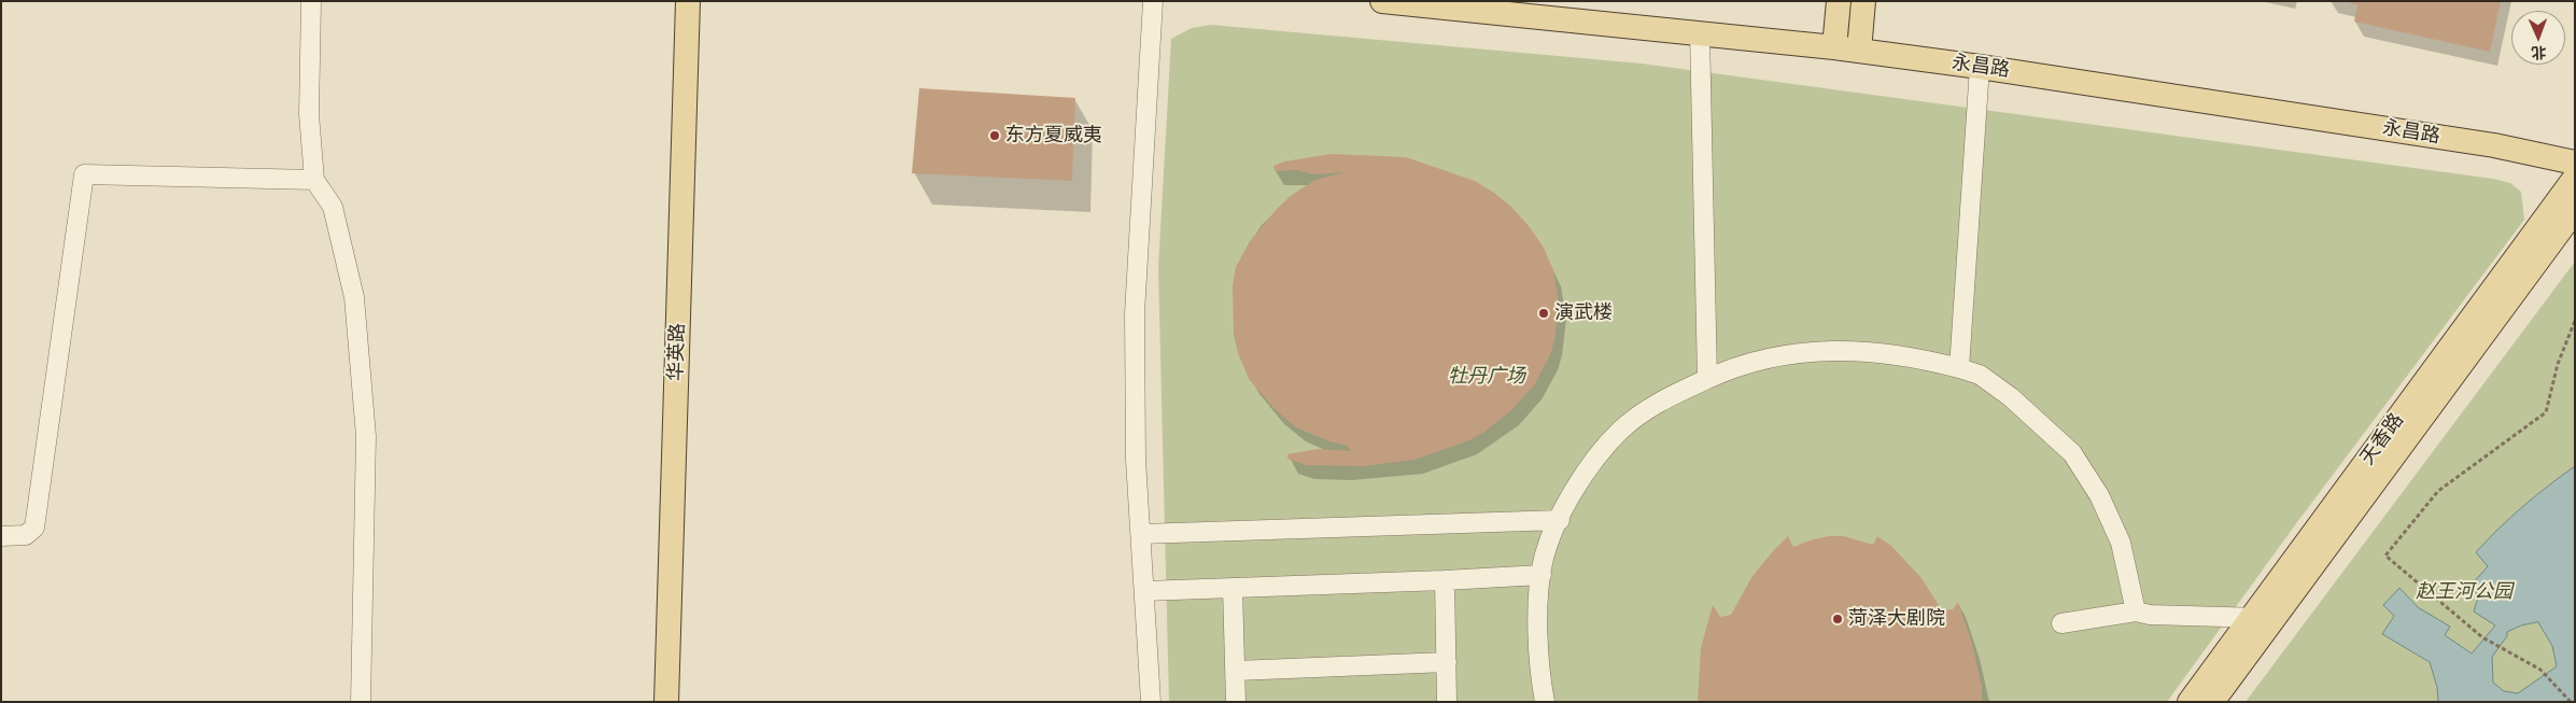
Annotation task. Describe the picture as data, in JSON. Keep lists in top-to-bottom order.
{
  "streets": {
    "main road": ["永昌路", "华英路", "天香路"]
  },
  "parks": ["牡丹广场", "赵王河公园"],
  "places": ["东方夏威夷", "演武楼", "菏泽大剧院"],
  "north": "bottom"
}
